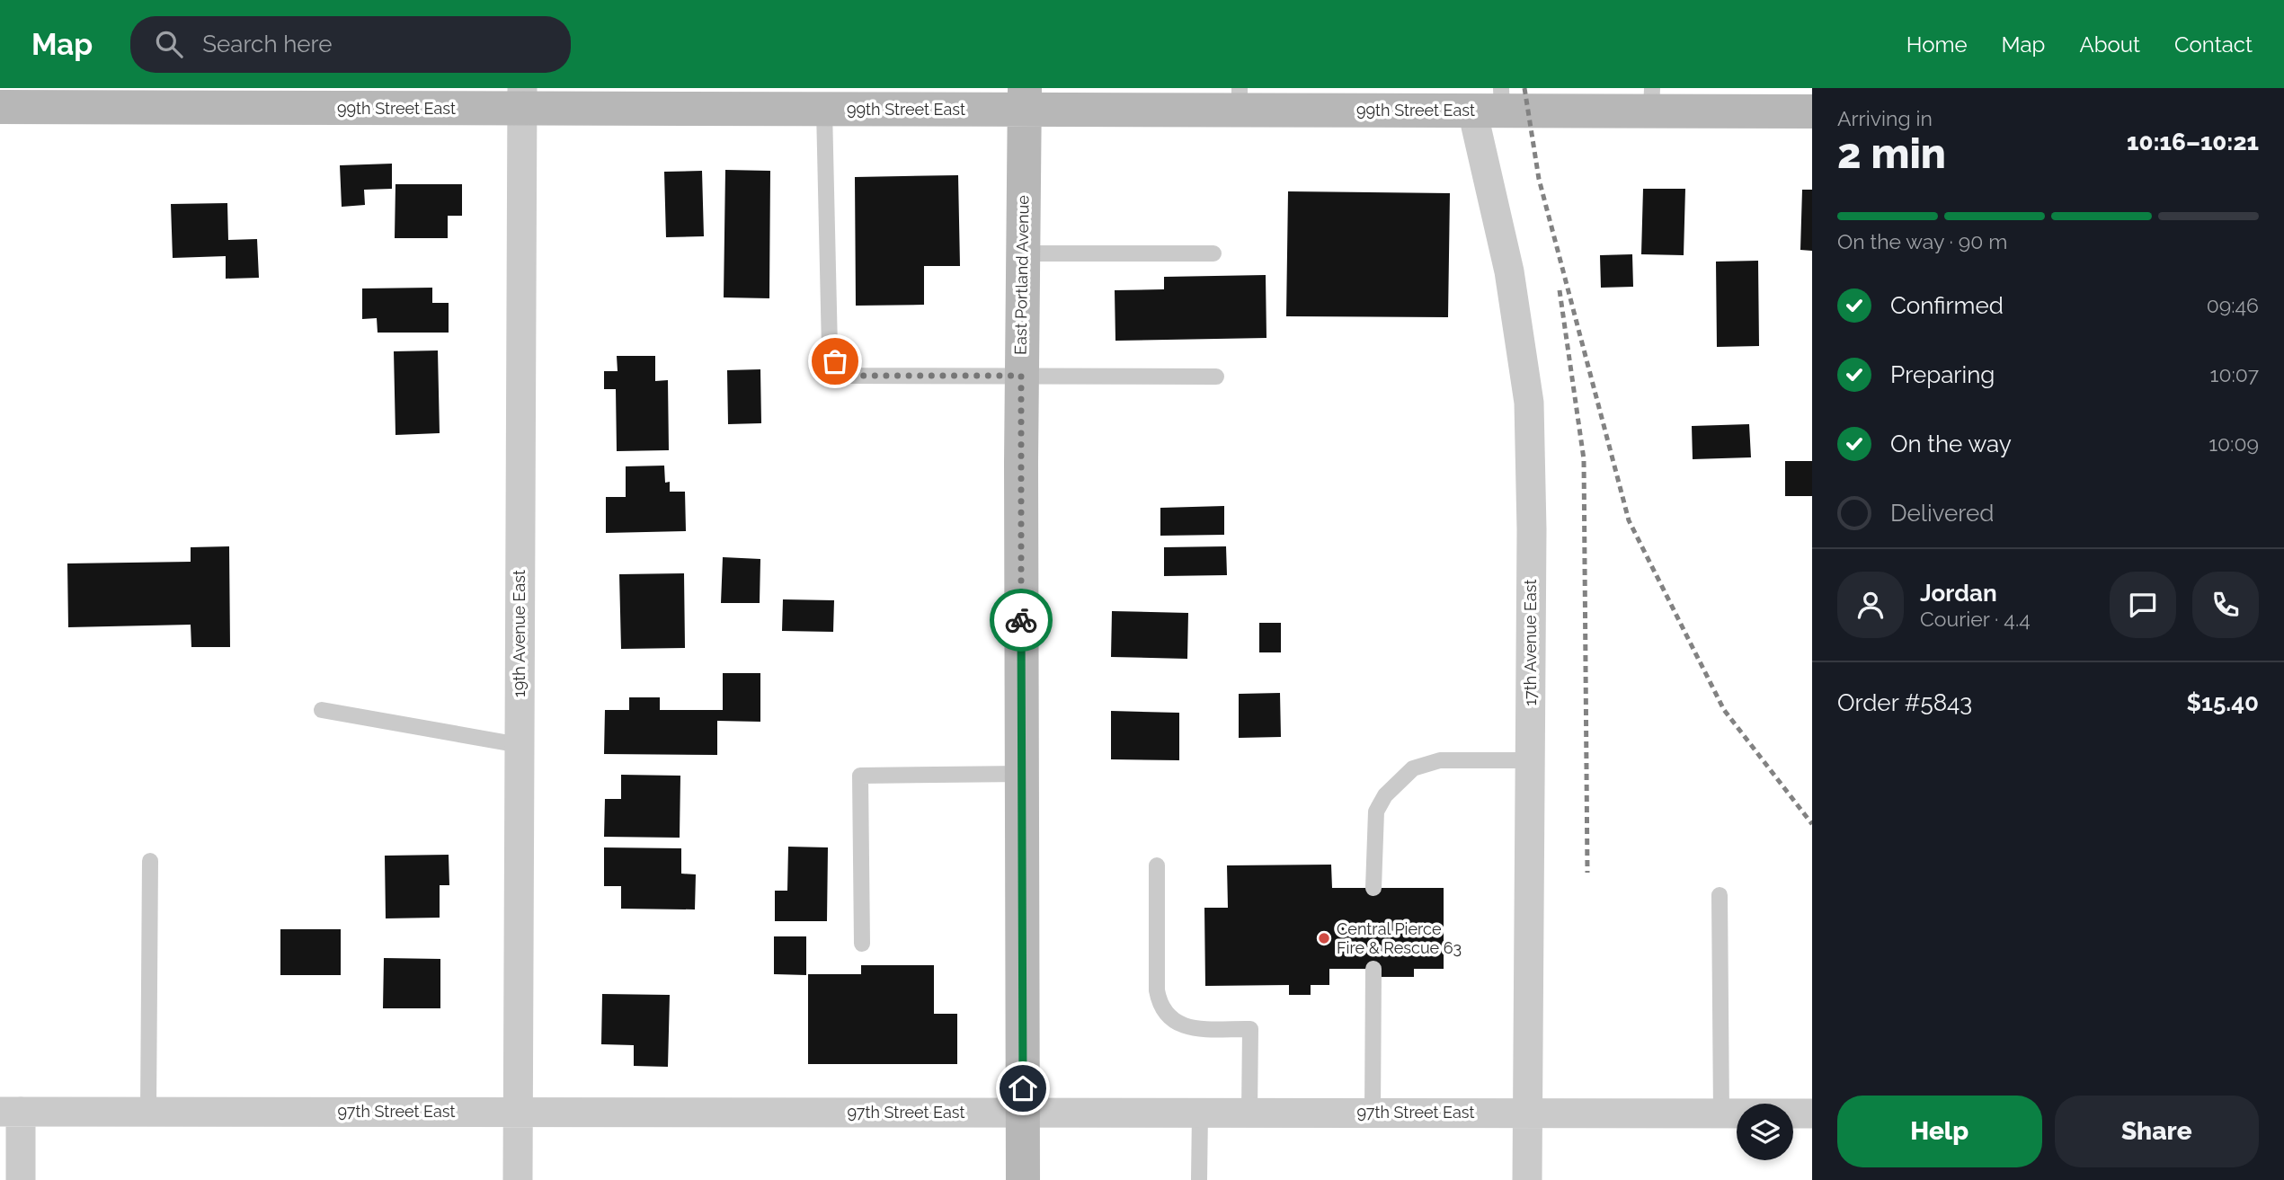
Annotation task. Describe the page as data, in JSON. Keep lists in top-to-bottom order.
{
  "streets": {
    "street": [
      "99th Street East",
      "East Portland Avenue",
      "19th Avenue East",
      "17th Avenue East",
      "97th Street East"
    ]
  },
  "crossings": [
    ["99th Street East", "East Portland Avenue"],
    ["99th Street East", "19th Avenue East"],
    ["99th Street East", "17th Avenue East"],
    ["East Portland Avenue", "97th Street East"],
    ["19th Avenue East", "97th Street East"],
    ["17th Avenue East", "97th Street East"]
  ],
  "places": ["Central Pierce Fire & Rescue 63"],
  "page": {
    "header": "Map",
    "search": "Search here",
    "nav": [
      "Home",
      "Map",
      "About",
      "Contact"
    ],
    "heading": ["2 min", "Arriving in", "10:16–10:21"],
    "panel": [
      "Jordan",
      "Courier · 4.4",
      "Order #5843",
      "$15.40"
    ],
    "bar": "On the way · 90 m",
    "list": [
      ["Confirmed", "09:46"],
      ["Preparing", "10:07"],
      ["On the way", "10:09"],
      "Delivered"
    ],
    "buttons": ["Help", "Share"]
  }
}
